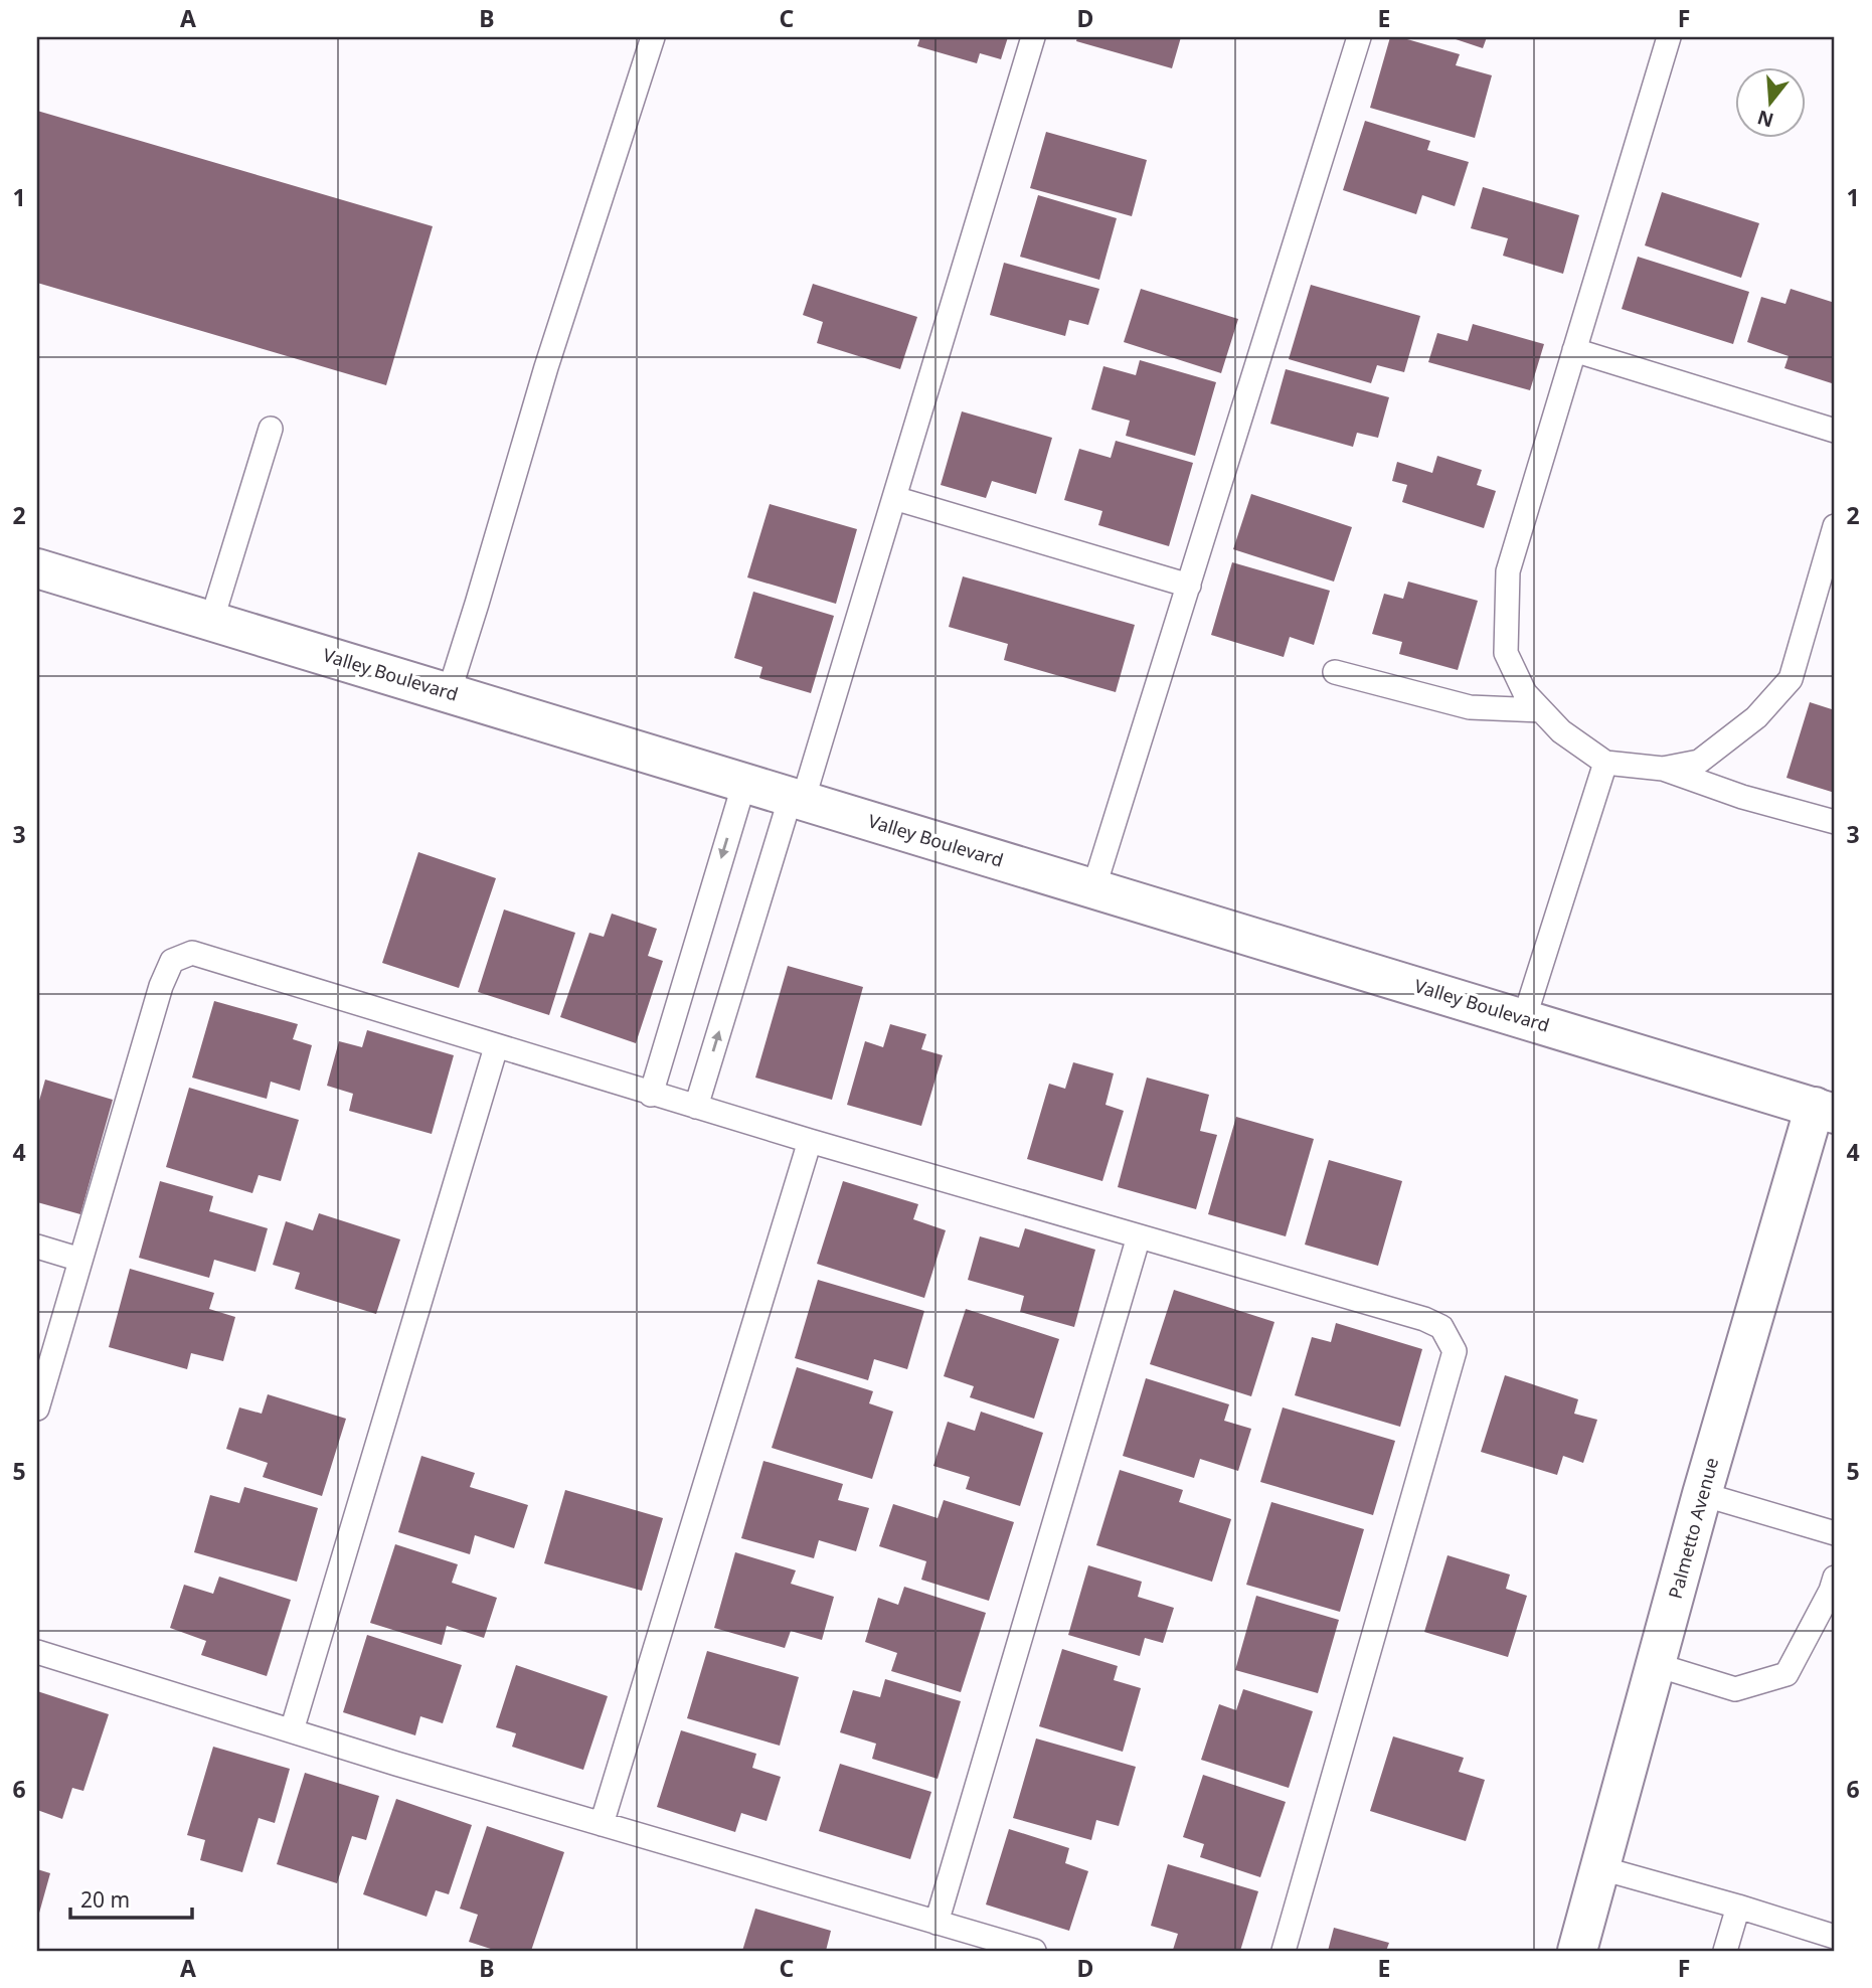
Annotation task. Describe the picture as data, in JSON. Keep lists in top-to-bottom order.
{
  "streets": {
    "main road": ["Valley Boulevard", "Palmetto Avenue"]
  },
  "crossings": [
    ["Valley Boulevard", "Palmetto Avenue"]
  ],
  "scale_bar": "20 m",
  "north": "bottom",
  "grid": {
    "columns": [
      "A",
      "B",
      "C",
      "D",
      "E",
      "F"
    ],
    "rows": [
      "1",
      "2",
      "3",
      "4",
      "5",
      "6"
    ]
  }
}
